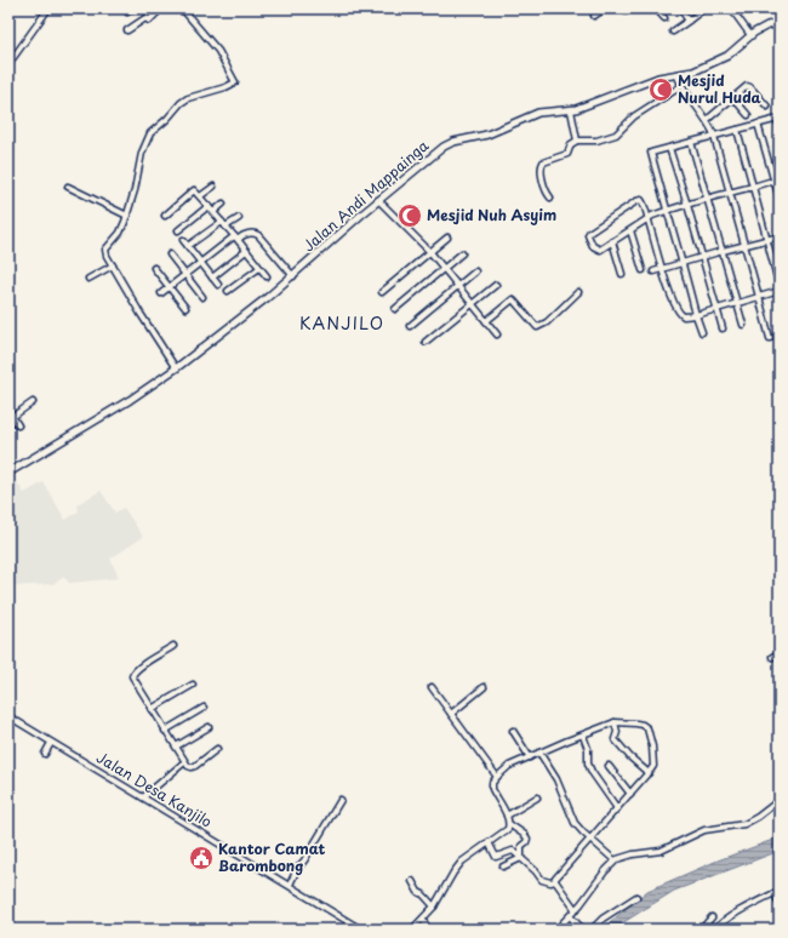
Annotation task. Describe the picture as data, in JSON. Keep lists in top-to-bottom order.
{
  "streets": {
    "main road": ["Jalan Andi Mappainga"],
    "street": ["Jalan Desa Kanjilo"]
  },
  "districts": ["KANJILO"],
  "places": {
    "mosque": ["Mesjid Nurul Huda", "Mesjid Nuh Asyim"],
    "public building": ["Kantor Camat Barombong"]
  }
}
